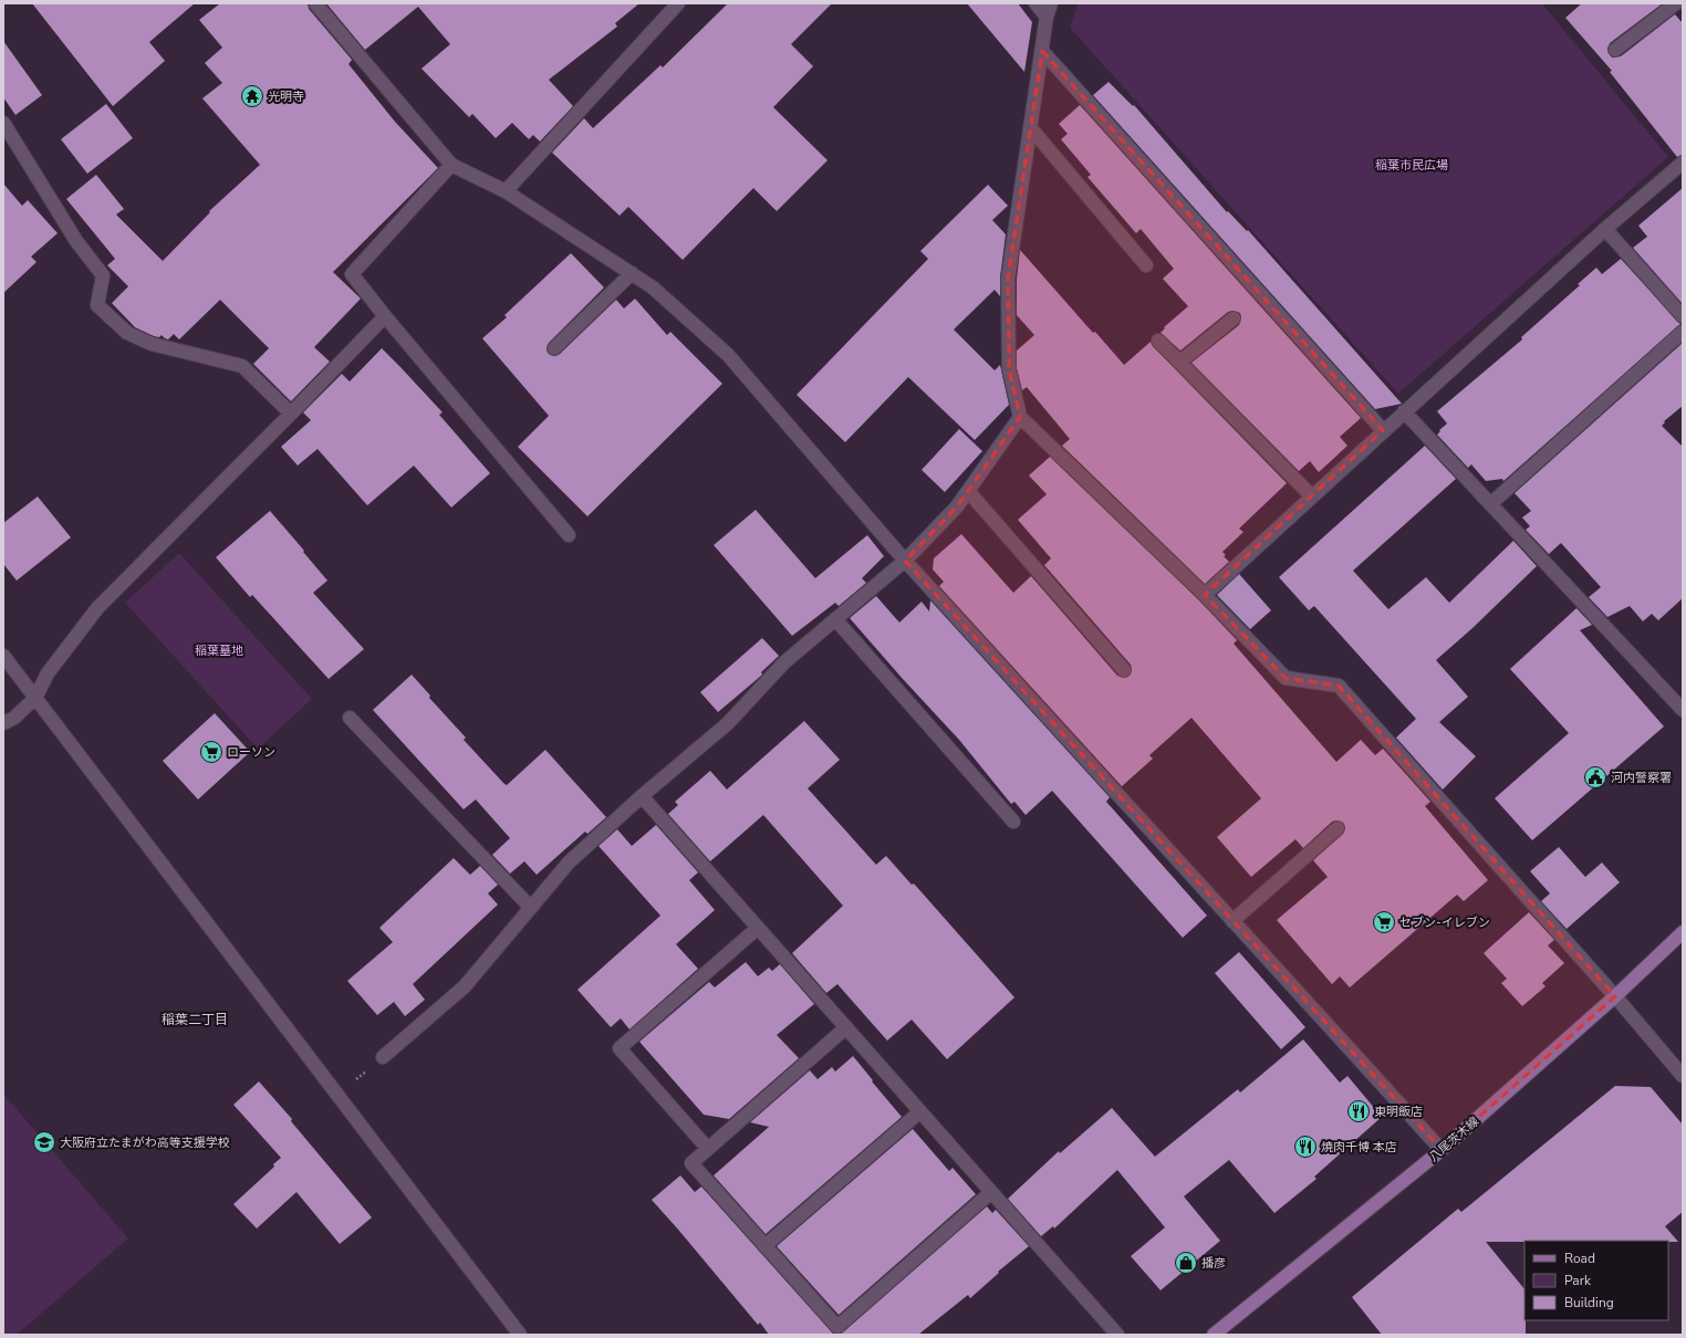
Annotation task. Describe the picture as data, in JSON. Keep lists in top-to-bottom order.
{
  "streets": {
    "main road": ["八尾茨木線"]
  },
  "districts": ["稲葉二丁目"],
  "parks": ["稲葉市民広場", "稲葉墓地"],
  "places": {
    "temple": ["光明寺"],
    "supermarket": ["ローソン", "セブン-イレブン"],
    "public building": ["河内警察署"],
    "restaurant": ["東明飯店", "焼肉千博 本店"],
    "school or university": ["大阪府立たまがわ高等支援学校"],
    "shop": ["播彦"]
  },
  "legend": ["Road", "Park", "Building"]
}
